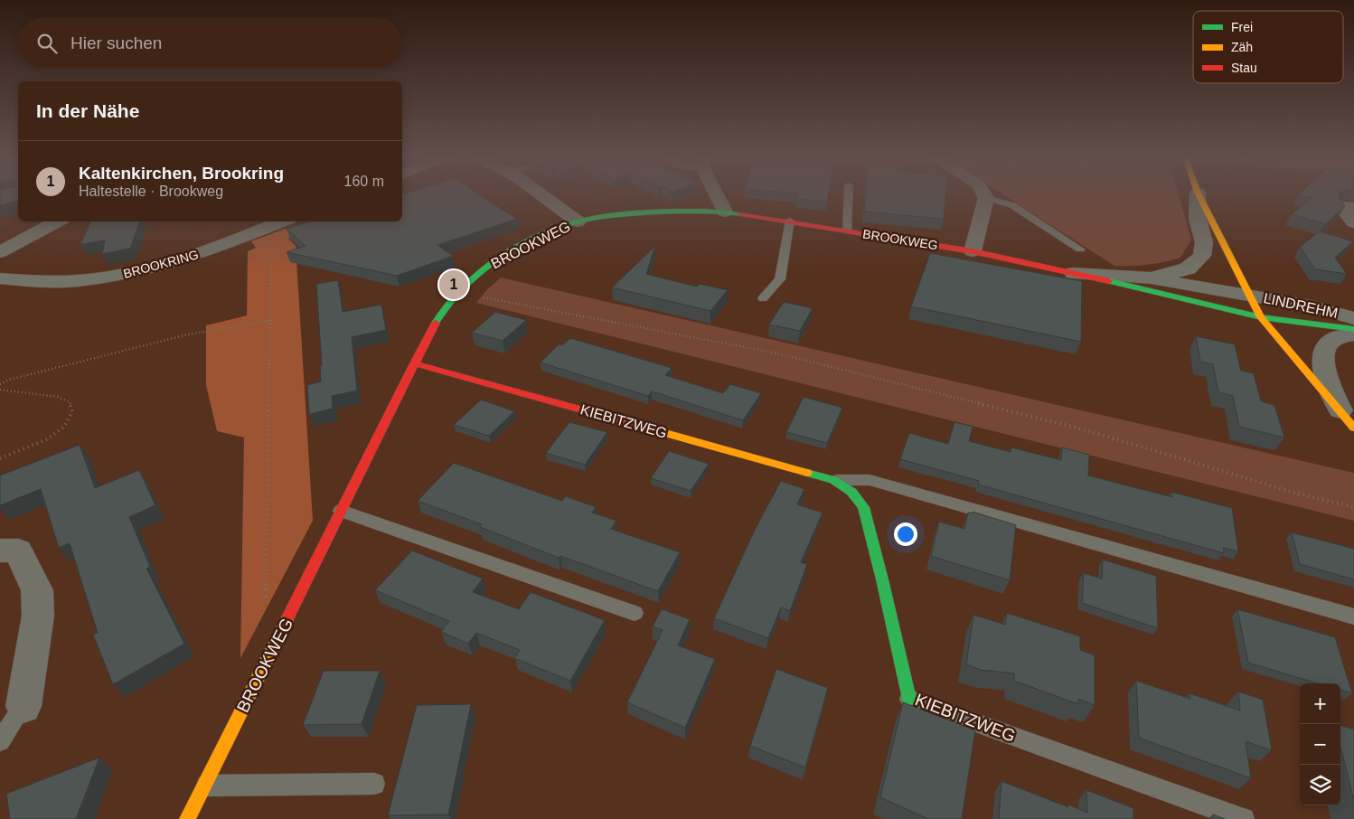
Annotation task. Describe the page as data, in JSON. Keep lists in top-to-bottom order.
{
  "streets": {
    "street": [
      "BROOKWEG",
      "BROOKRING",
      "LINDREHM",
      "KIEBITZWEG"
    ]
  },
  "crossings": [
    ["BROOKWEG", "LINDREHM"],
    ["BROOKWEG", "KIEBITZWEG"]
  ],
  "legend": ["Frei", "Zäh", "Stau"],
  "page": {
    "search": "Hier suchen",
    "heading": "In der Nähe",
    "list": [
      {
        "mark": "1",
        "name": "Kaltenkirchen, Brookring",
        "note": "Haltestelle · Brookweg",
        "value": "160 m"
      }
    ],
    "pins": "1",
    "map_buttons": ["+", "−"]
  }
}
